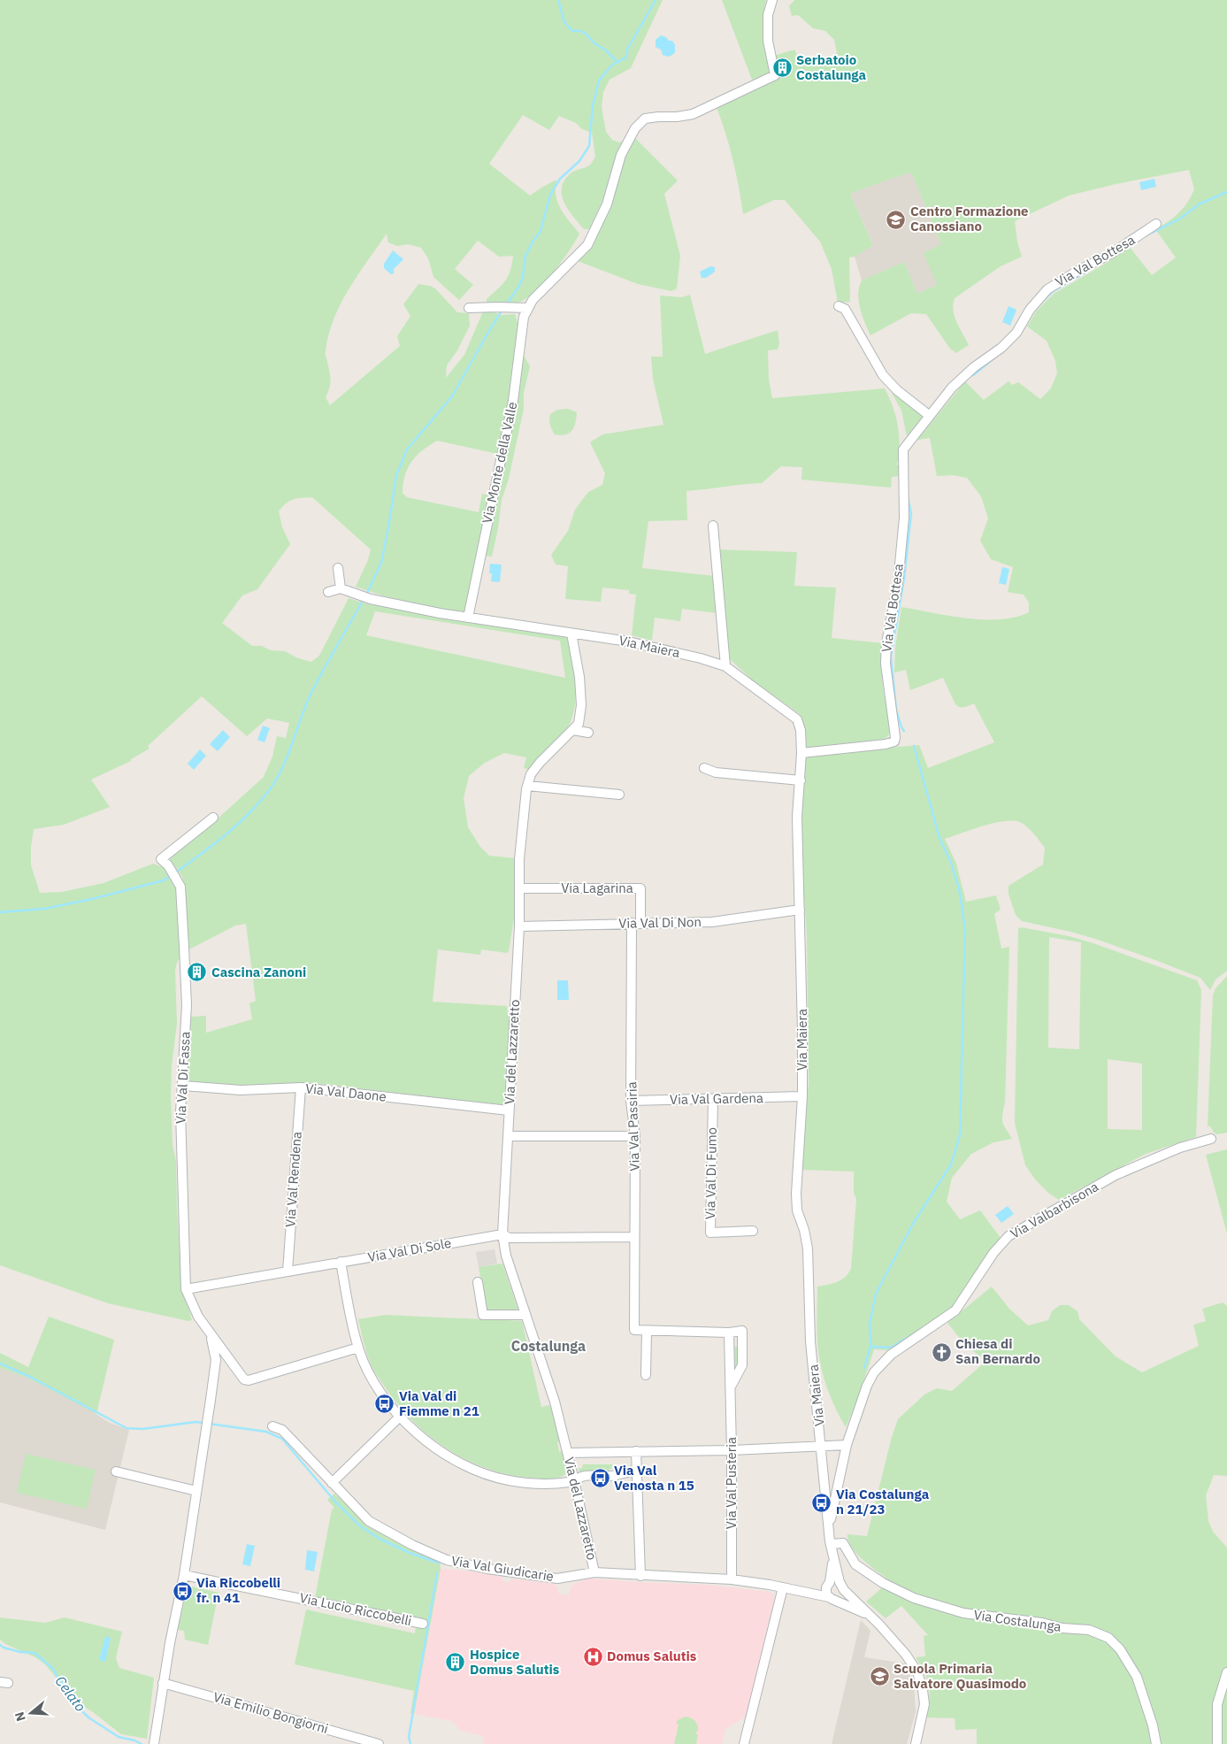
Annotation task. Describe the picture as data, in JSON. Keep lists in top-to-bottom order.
{
  "streets": {
    "street": [
      "Via Val Bottesa",
      "Via Monte della Valle",
      "Via Maiera",
      "Via Lagarina",
      "Via Val Di Non",
      "Via del Lazzaretto",
      "Via Val Di Fassa",
      "Via Val Daone",
      "Via Val Gardena",
      "Via Val Passiria",
      "Via Val Di Fumo",
      "Via Val Rendena",
      "Via Valbarbisona",
      "Via Val Di Sole",
      "Via Val Pusteria",
      "Via Val Giudicarie",
      "Via Lucio Riccobelli",
      "Via Costalunga",
      "Via Emilio Bongiorni"
    ]
  },
  "crossings": [
    ["Via Val Bottesa", "Via Maiera"],
    ["Via Maiera", "Via Val Di Non"],
    ["Via Maiera", "Via del Lazzaretto"],
    ["Via Maiera", "Via Val Gardena"],
    ["Via Lagarina", "Via Val Di Non"],
    ["Via Lagarina", "Via del Lazzaretto"],
    ["Via Lagarina", "Via Val Passiria"],
    ["Via Val Di Non", "Via del Lazzaretto"],
    ["Via Val Di Non", "Via Val Passiria"],
    ["Via del Lazzaretto", "Via Val Daone"],
    ["Via del Lazzaretto", "Via Val Di Sole"],
    ["Via del Lazzaretto", "Via Val Pusteria"],
    ["Via del Lazzaretto", "Via Val Giudicarie"],
    ["Via Val Di Fassa", "Via Val Daone"],
    ["Via Val Di Fassa", "Via Val Di Sole"],
    ["Via Val Daone", "Via Val Rendena"],
    ["Via Val Gardena", "Via Val Passiria"],
    ["Via Val Gardena", "Via Val Di Fumo"],
    ["Via Val Passiria", "Via Val Di Sole"],
    ["Via Val Passiria", "Via Val Pusteria"],
    ["Via Val Rendena", "Via Val Di Sole"]
  ],
  "districts": ["Costalunga"],
  "water": ["Celato"],
  "places": {
    "building": ["Serbatoio Costalunga", "Cascina Zanoni", "Hospice Domus Salutis"],
    "school or university": ["Centro Formazione Canossiano", "Scuola Primaria Salvatore Quasimodo"],
    "church": ["Chiesa di San Bernardo"],
    "bus stop": [
      "Via Val di Fiemme n 21",
      "Via Val Venosta n 15",
      "Via Costalunga n 21/23",
      "Via Riccobelli fr. n 41"
    ],
    "hospital": ["Domus Salutis"]
  },
  "north": "left"
}
